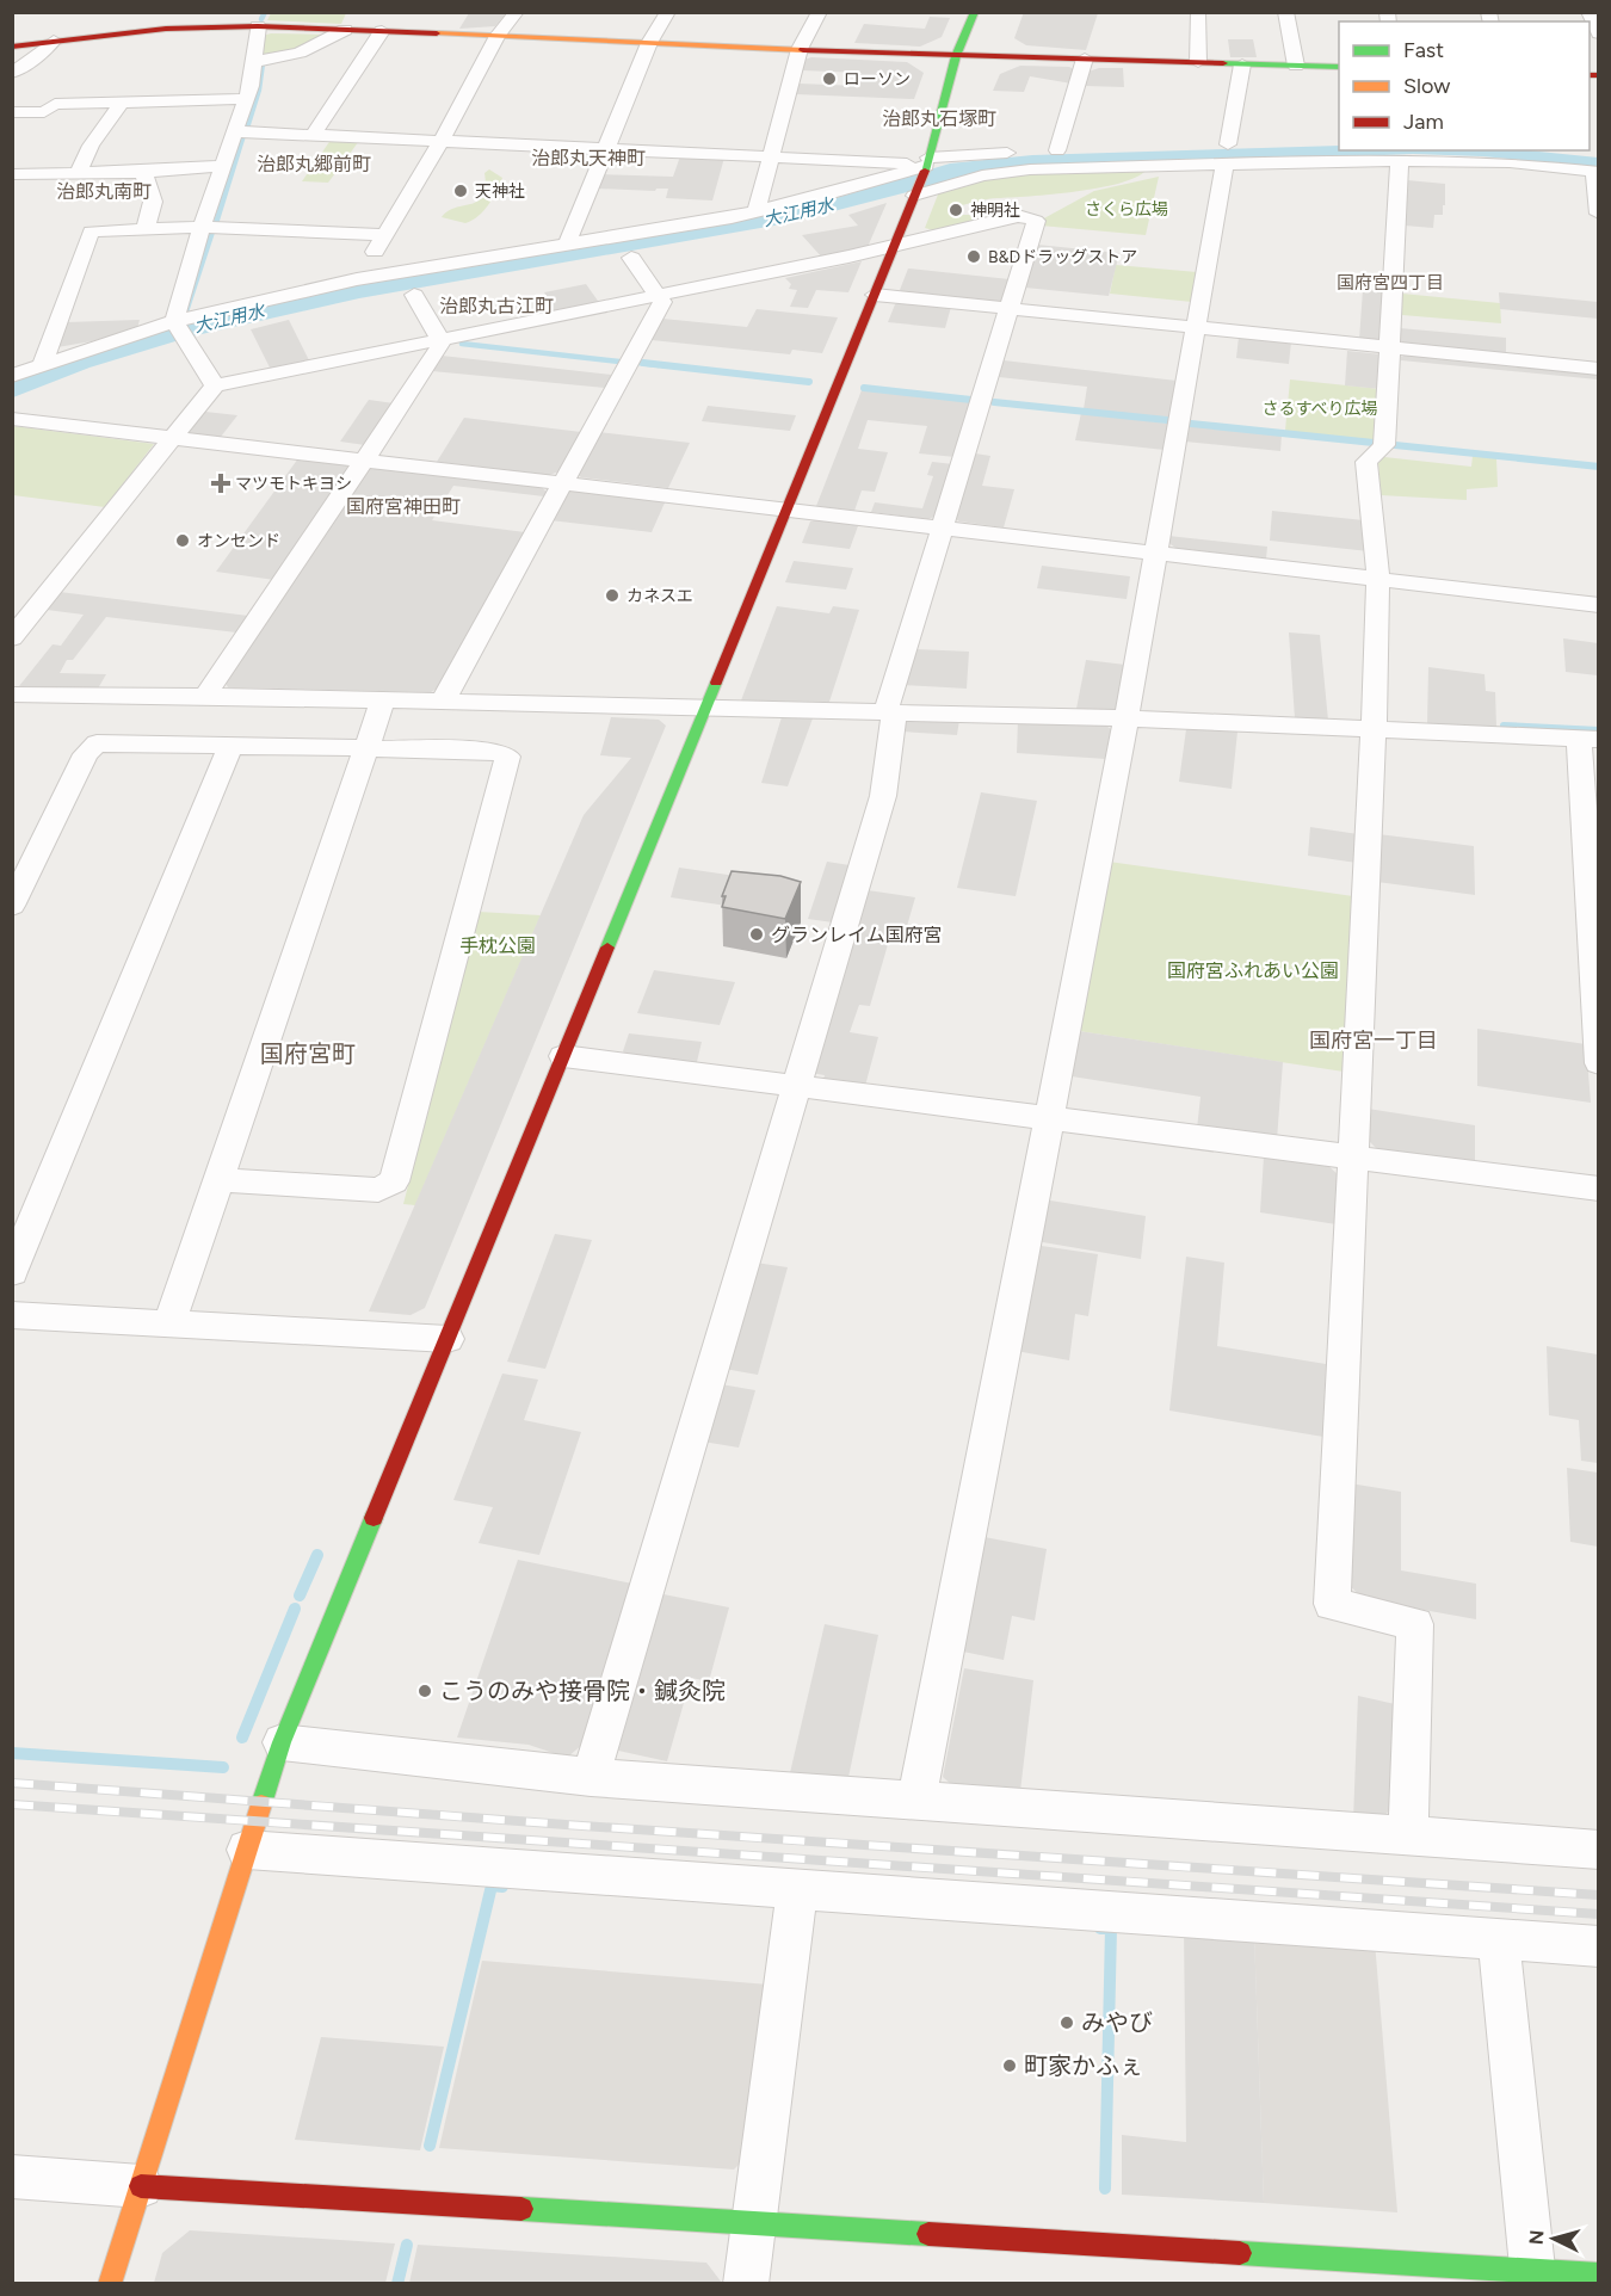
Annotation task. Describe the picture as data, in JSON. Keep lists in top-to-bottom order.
{
  "districts": [
    "治郎丸石塚町",
    "治郎丸天神町",
    "治郎丸郷前町",
    "治郎丸南町",
    "国府宮四丁目",
    "治郎丸古江町",
    "国府宮神田町",
    "国府宮一丁目",
    "国府宮町"
  ],
  "water": ["大江用水"],
  "parks": [
    "さくら広場",
    "さるすべり広場",
    "手枕公園",
    "国府宮ふれあい公園"
  ],
  "places": {
    "other": [
      "ローソン",
      "天神社",
      "神明社",
      "B&Dドラッグストア",
      "オンセンド",
      "カネスエ",
      "グランレイム国府宮",
      "こうのみや接骨院・鍼灸院",
      "みやび",
      "町家かふぇ"
    ],
    "health": ["マツモトキヨシ"]
  },
  "legend": ["Fast", "Slow", "Jam"],
  "north": "left"
}
